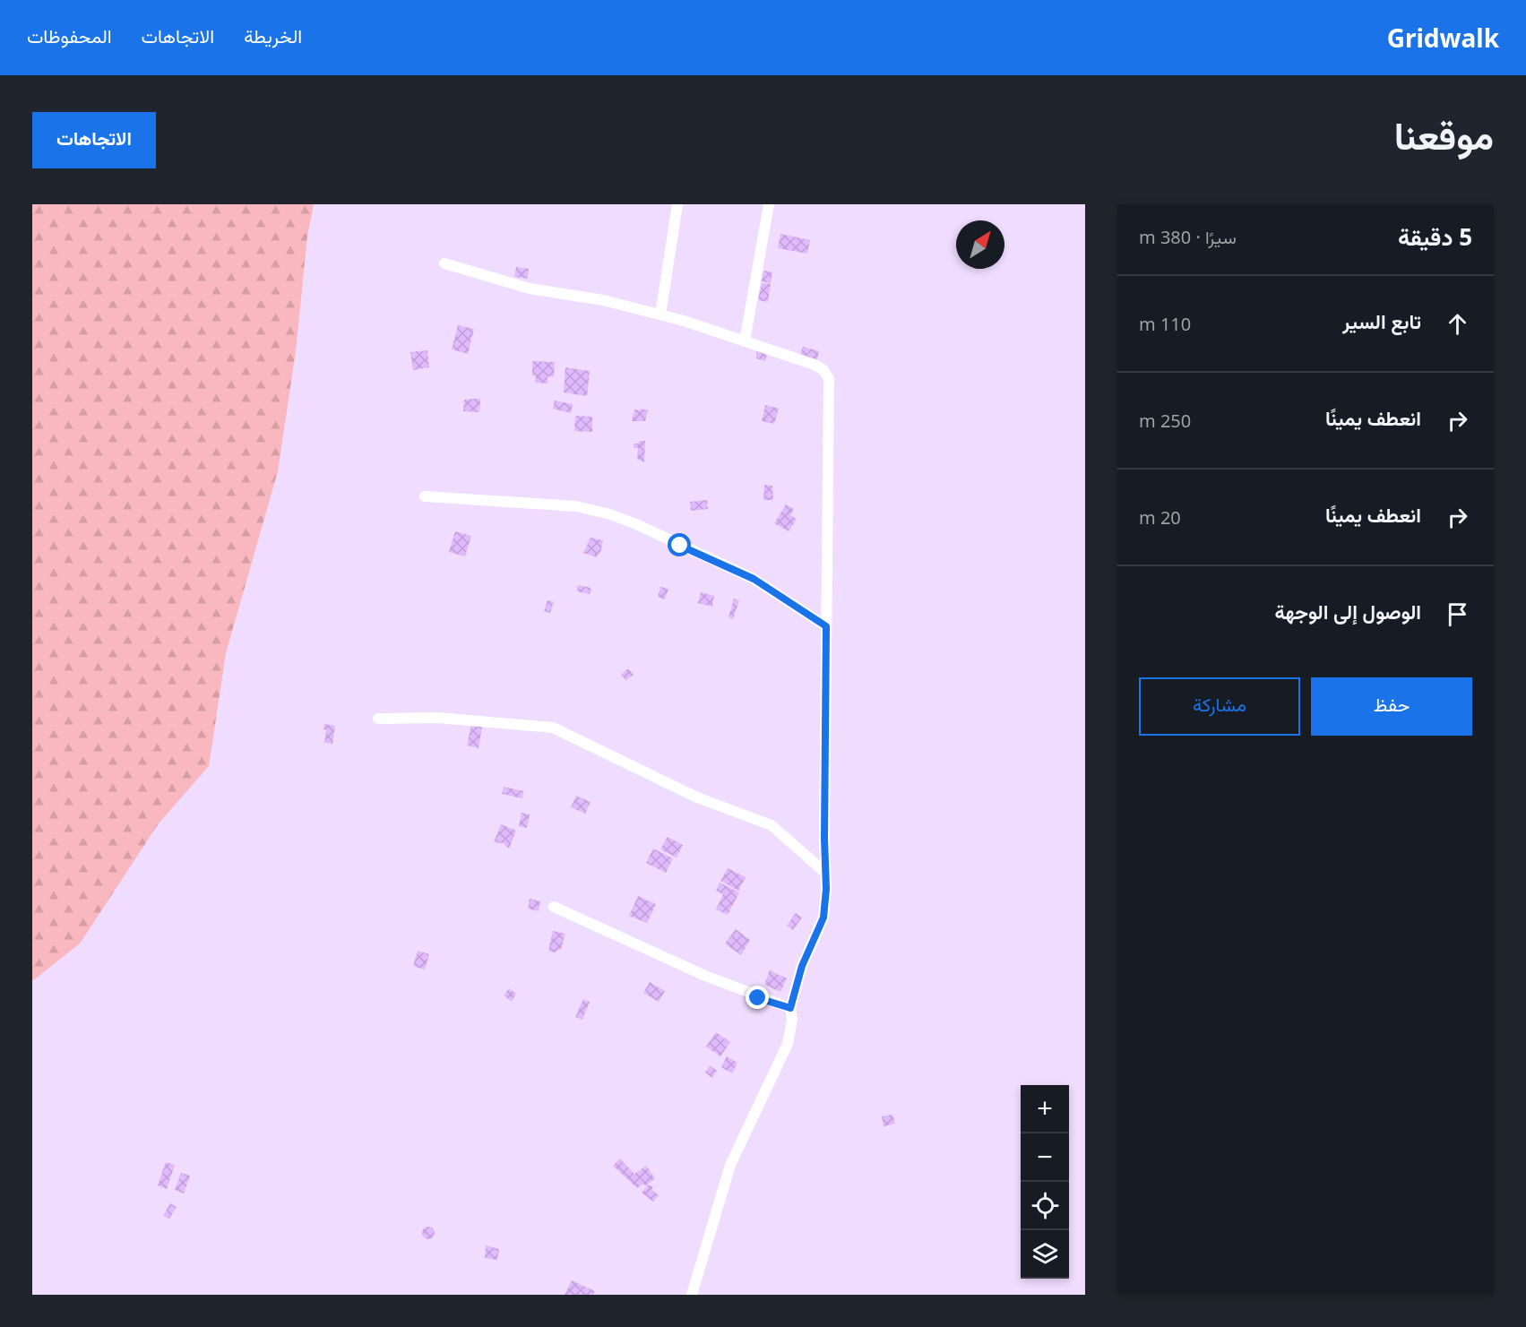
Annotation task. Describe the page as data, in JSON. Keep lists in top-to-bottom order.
{
  "north": "top right",
  "page": {
    "header": "Gridwalk",
    "nav": ["الخريطة", "الاتجاهات", "المحفوظات"],
    "title": "موقعنا",
    "buttons": [
      "الاتجاهات",
      ["حفظ", "مشاركة"]
    ],
    "heading": ["5 دقيقة", "سيرًا · 380 m"],
    "list": [
      ["تابع السير", "110 m"],
      ["انعطف يمينًا", "250 m"],
      ["انعطف يمينًا", "20 m"],
      "الوصول إلى الوجهة"
    ],
    "map_buttons": ["+", "−"]
  }
}
